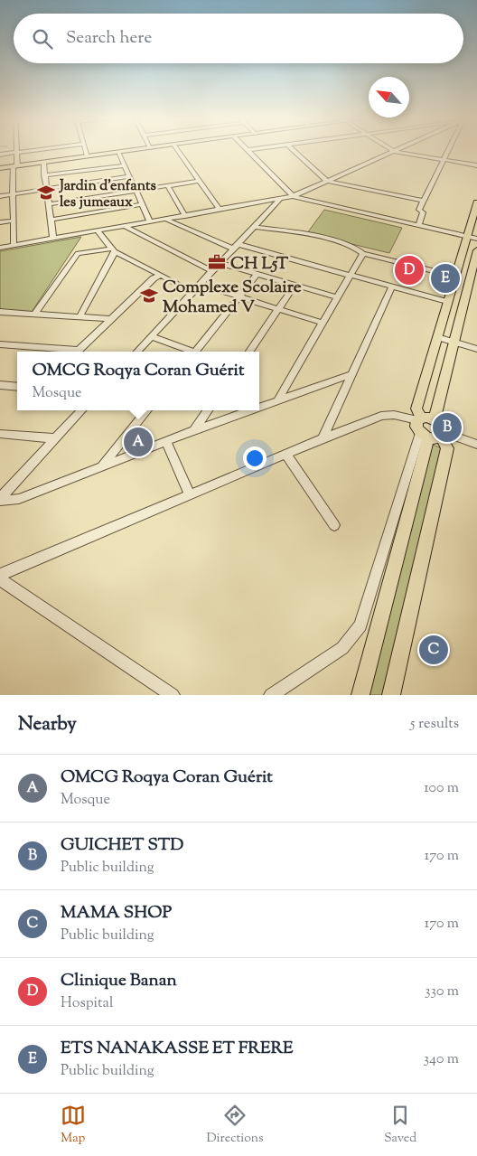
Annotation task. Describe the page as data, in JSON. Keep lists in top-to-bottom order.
{
  "places": {
    "school or university": ["Jardin d'enfants les jumeaux", "Complexe Scolaire Mohamed V"],
    "office": ["CH L5T"]
  },
  "north": "top left",
  "page": {
    "search": "Search here",
    "pins": [
      "D",
      "E",
      "B",
      "A",
      "C"
    ],
    "popup": ["OMCG Roqya Coran Guérit", "Mosque"],
    "heading": ["Nearby", "5 results"],
    "list": [
      {
        "mark": "A",
        "name": "OMCG Roqya Coran Guérit",
        "note": "Mosque",
        "value": "100 m"
      },
      {
        "mark": "B",
        "name": "GUICHET STD",
        "note": "Public building",
        "value": "170 m"
      },
      {
        "mark": "C",
        "name": "MAMA SHOP",
        "note": "Public building",
        "value": "170 m"
      },
      {
        "mark": "D",
        "name": "Clinique Banan",
        "note": "Hospital",
        "value": "330 m"
      },
      {
        "mark": "E",
        "name": "ETS NANAKASSE ET FRERE",
        "note": "Public building",
        "value": "340 m"
      }
    ],
    "nav": ["Map", "Directions", "Saved"]
  }
}
